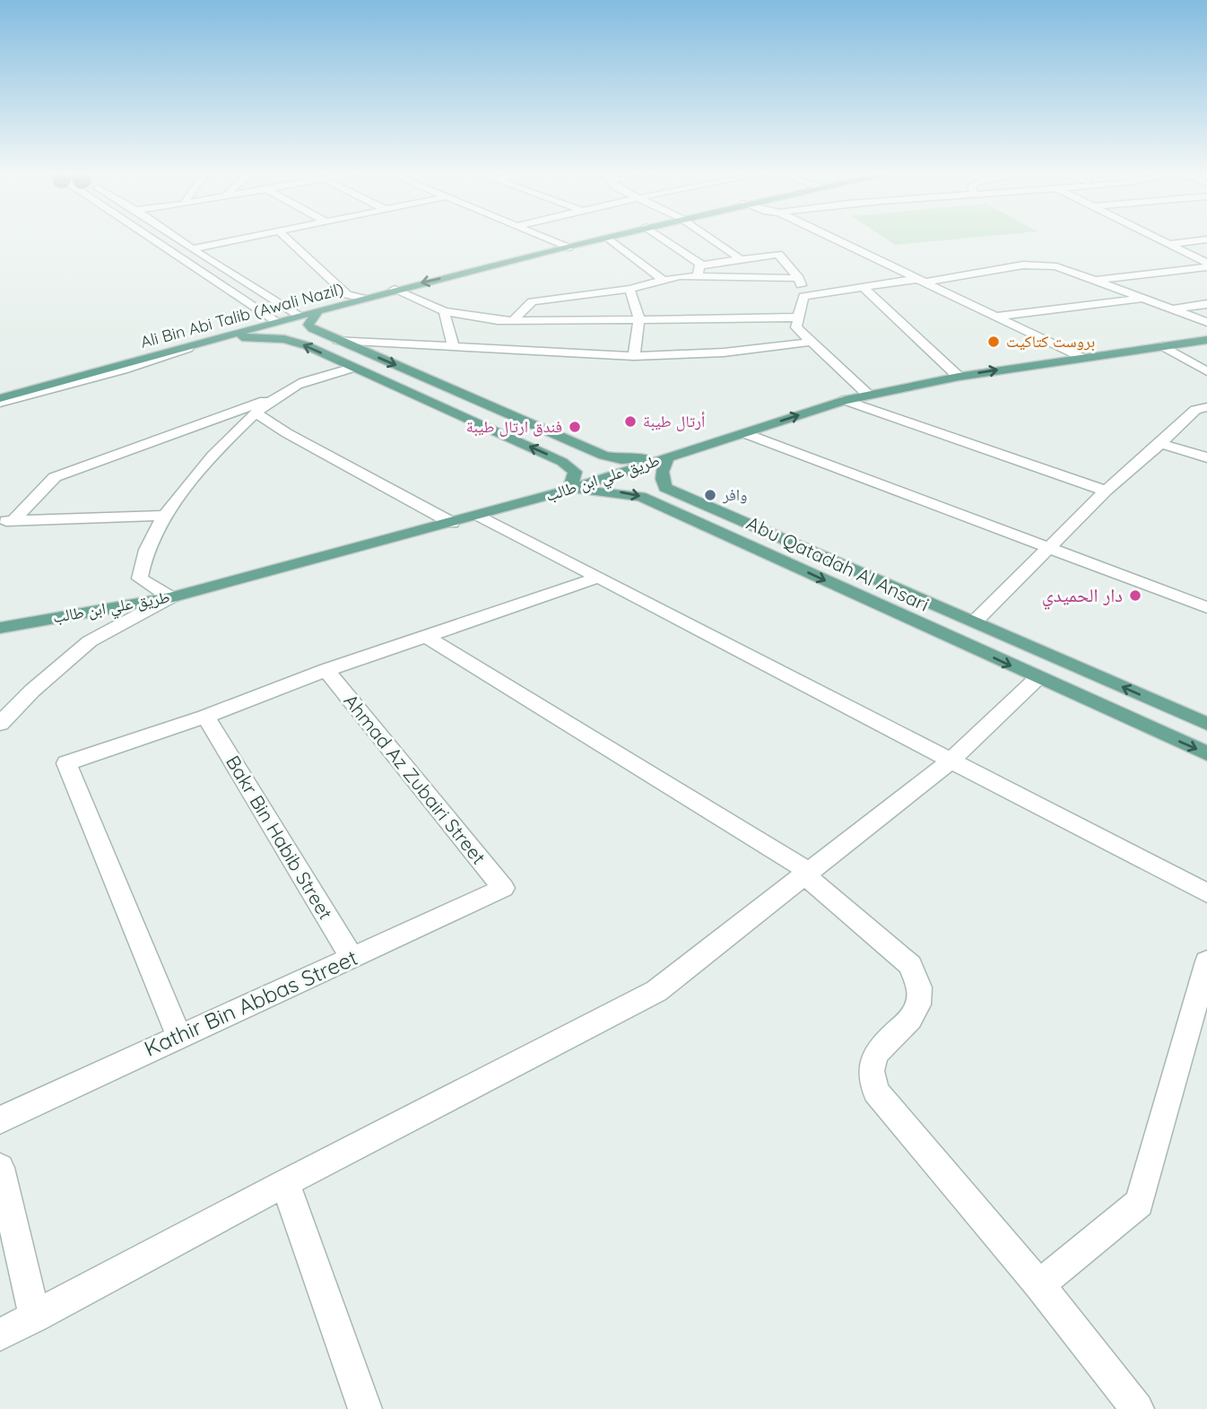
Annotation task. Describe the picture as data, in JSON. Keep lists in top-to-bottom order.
{
  "streets": {
    "main road": ["Ali Bin Abi Talib (Awali Nazil)", "طريق علي ابن طالب", "Abu Qatadah Al Ansari"],
    "street": ["Ahmad Az Zubairi Street", "Bakr Bin Habib Street", "Kathir Bin Abbas Street"]
  },
  "crossings": [
    ["طريق علي ابن طالب", "Abu Qatadah Al Ansari"],
    ["Ahmad Az Zubairi Street", "Kathir Bin Abbas Street"],
    ["Bakr Bin Habib Street", "Kathir Bin Abbas Street"]
  ],
  "one_way": ["Ali Bin Abi Talib (Awali Nazil)"],
  "places": [
    "بروست كتاكيت",
    "أرتال طيبة",
    "فندق ارتال طيبة",
    "وافر",
    "دار الحميدي"
  ]
}
